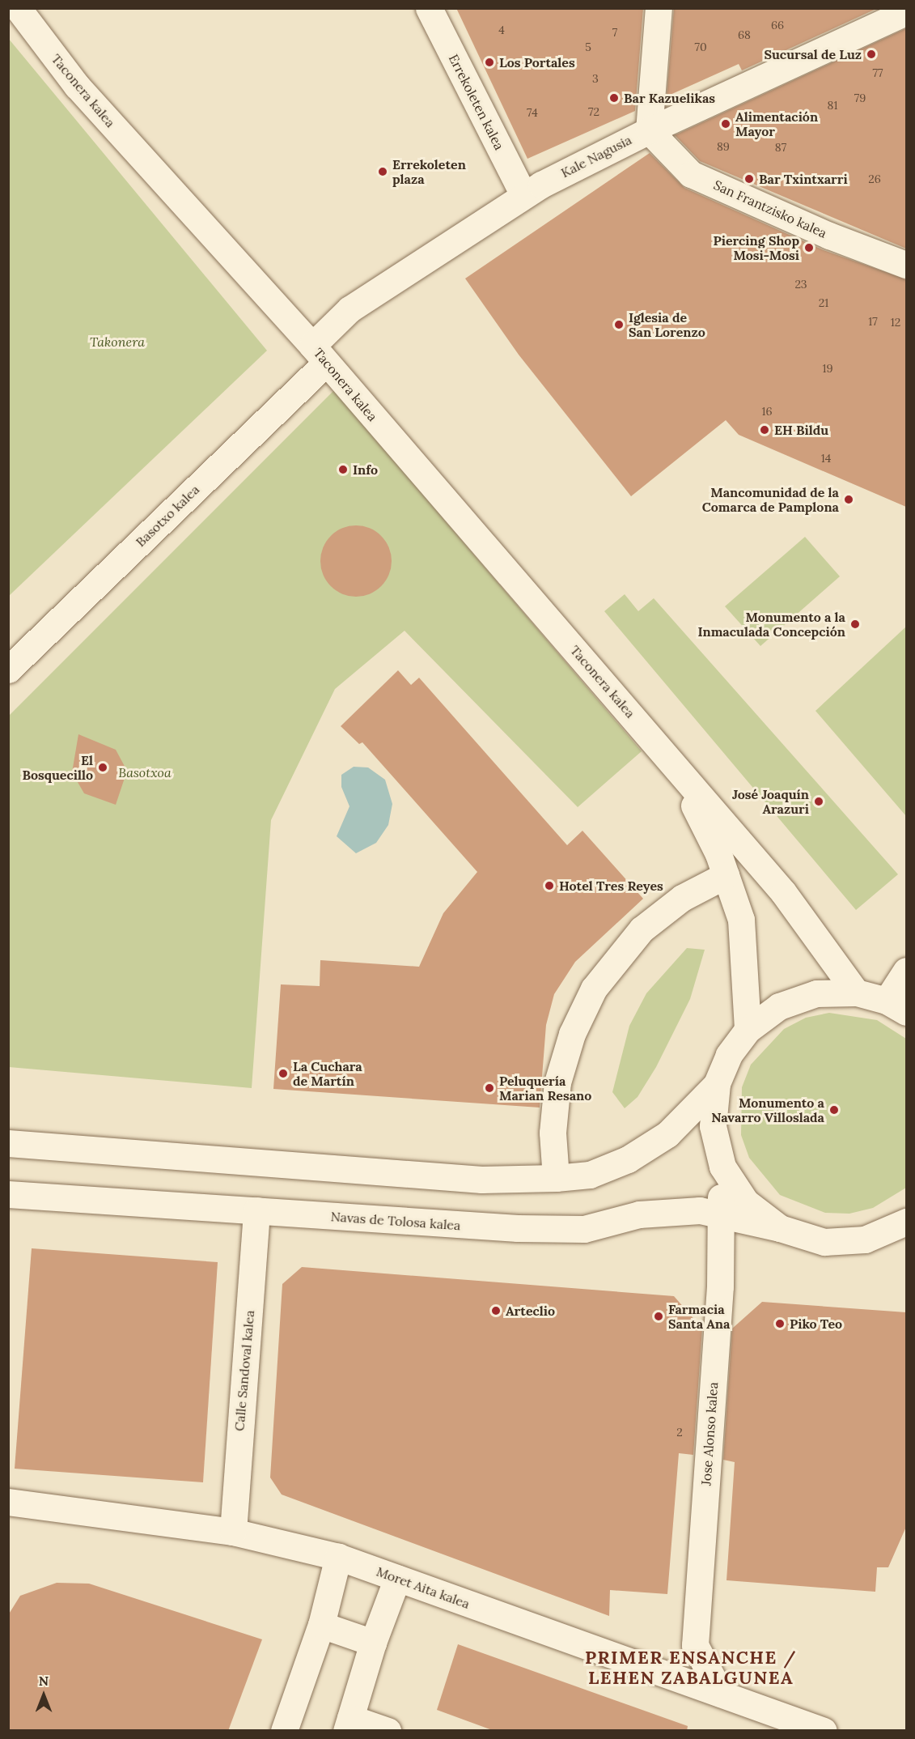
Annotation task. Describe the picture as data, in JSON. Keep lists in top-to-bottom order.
{
  "streets": {
    "street": [
      "Taconera kalea",
      "Errekoleten kalea",
      "Kale Nagusia",
      "San Frantzisko kalea",
      "Basotxo kalea",
      "Navas de Tolosa kalea",
      "Calle Sandoval kalea",
      "Jose Alonso kalea",
      "Moret Aita kalea"
    ]
  },
  "crossings": [
    ["Taconera kalea", "Kale Nagusia"],
    ["Taconera kalea", "Basotxo kalea"],
    ["Errekoleten kalea", "Kale Nagusia"],
    ["Kale Nagusia", "San Frantzisko kalea"],
    ["Kale Nagusia", "Basotxo kalea"],
    ["Navas de Tolosa kalea", "Calle Sandoval kalea"],
    ["Navas de Tolosa kalea", "Jose Alonso kalea"],
    ["Calle Sandoval kalea", "Moret Aita kalea"],
    ["Jose Alonso kalea", "Moret Aita kalea"]
  ],
  "districts": ["PRIMER ENSANCHE / LEHEN ZABALGUNEA"],
  "parks": ["Takonera", "Basotxoa"],
  "places": [
    "Sucursal de Luz",
    "Los Portales",
    "Bar Kazuelikas",
    "Alimentación Mayor",
    "Errekoleten plaza",
    "Bar Txintxarri",
    "Piercing Shop Mosi-Mosi",
    "Iglesia de San Lorenzo",
    "EH Bildu",
    "Info",
    "Mancomunidad de la Comarca de Pamplona",
    "Monumento a la Inmaculada Concepción",
    "El Bosquecillo",
    "José Joaquín Arazuri",
    "Hotel Tres Reyes",
    "La Cuchara de Martín",
    "Peluquería Marian Resano",
    "Monumento a Navarro Villoslada",
    "Arteclio",
    "Farmacia Santa Ana",
    "Piko Teo"
  ],
  "house_numbers": [
    "66",
    "4",
    "7",
    "68",
    "5",
    "70",
    "77",
    "3",
    "79",
    "81",
    "72",
    "74",
    "89",
    "87",
    "26",
    "23",
    "21",
    "17",
    "12",
    "19",
    "16",
    "14",
    "2"
  ],
  "north": "top"
}
